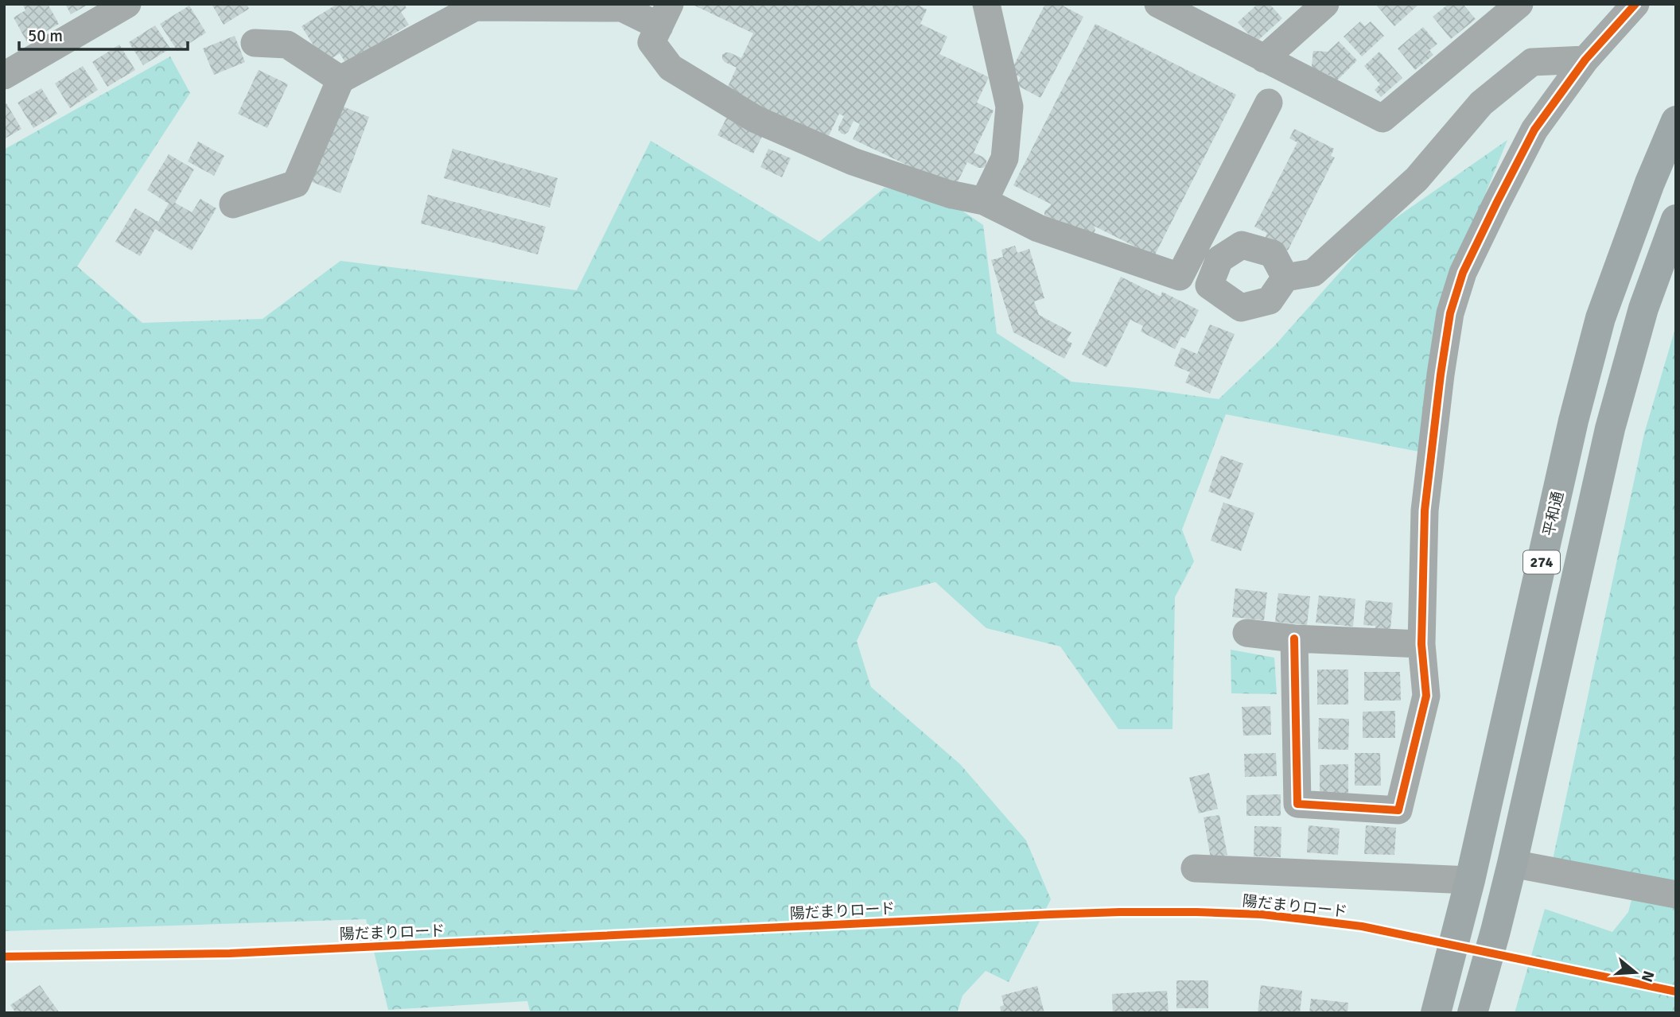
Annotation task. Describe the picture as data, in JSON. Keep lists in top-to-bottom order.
{
  "streets": {
    "highway": ["平和通", "274"],
    "cycle path": ["陽だまりロード"]
  },
  "scale_bar": "50 m",
  "north": "right"
}
